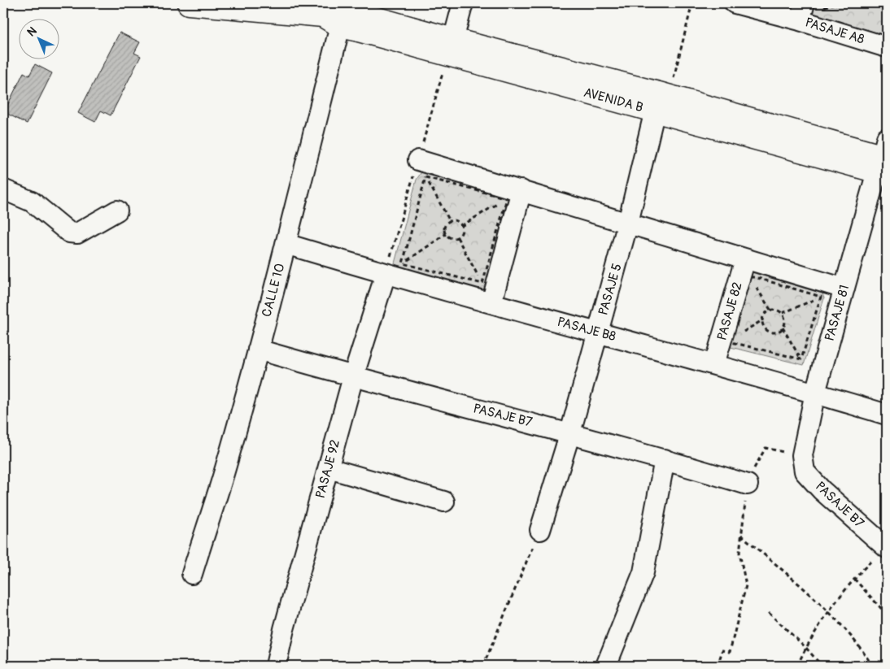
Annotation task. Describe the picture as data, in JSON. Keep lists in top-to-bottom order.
{
  "streets": {
    "street": [
      "PASAJE A8",
      "AVENIDA B",
      "PASAJE 5",
      "CALLE 10",
      "PASAJE 82",
      "PASAJE 81",
      "PASAJE B8",
      "PASAJE B7",
      "PASAJE 92"
    ]
  },
  "crossings": [
    ["AVENIDA B", "PASAJE 5"],
    ["AVENIDA B", "CALLE 10"],
    ["AVENIDA B", "PASAJE 81"],
    ["PASAJE 5", "PASAJE B8"],
    ["PASAJE 5", "PASAJE B7"],
    ["CALLE 10", "PASAJE B8"],
    ["CALLE 10", "PASAJE B7"],
    ["PASAJE 82", "PASAJE B8"],
    ["PASAJE 81", "PASAJE B8"],
    ["PASAJE 81", "PASAJE B7"],
    ["PASAJE B8", "PASAJE 92"],
    ["PASAJE B7", "PASAJE 92"]
  ],
  "north": "top left"
}
